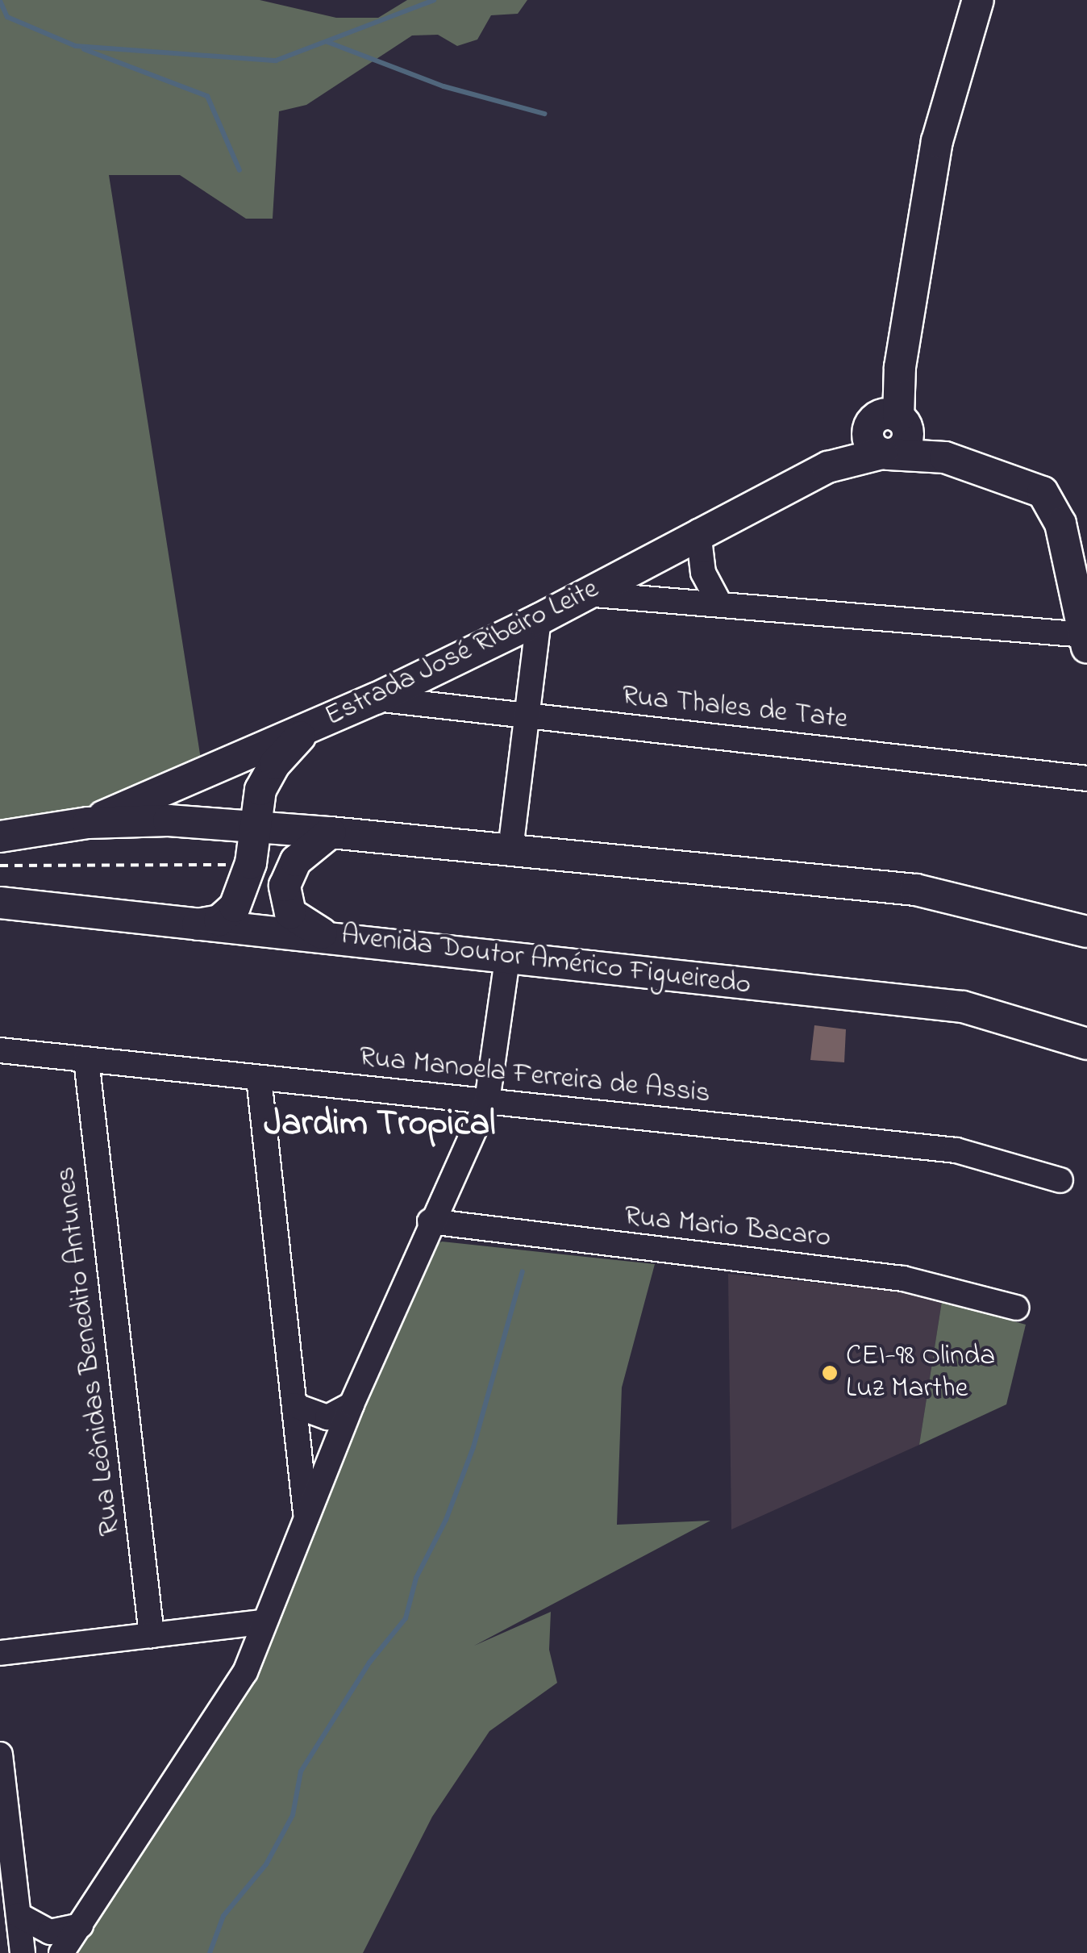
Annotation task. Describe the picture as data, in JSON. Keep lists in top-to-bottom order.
{
  "streets": {
    "main road": ["Estrada José Ribeiro Leite", "Avenida Doutor Américo Figueiredo"],
    "street": [
      "Rua Thales de Tate",
      "Rua Manoela Ferreira de Assis",
      "Rua Mario Bacaro",
      "Rua Leônidas Benedito Antunes"
    ]
  },
  "crossings": [
    ["Estrada José Ribeiro Leite", "Rua Thales de Tate"],
    ["Rua Manoela Ferreira de Assis", "Rua Leônidas Benedito Antunes"]
  ],
  "districts": ["Jardim Tropical"],
  "places": ["CEI-98 Olinda Luz Marthe"]
}
